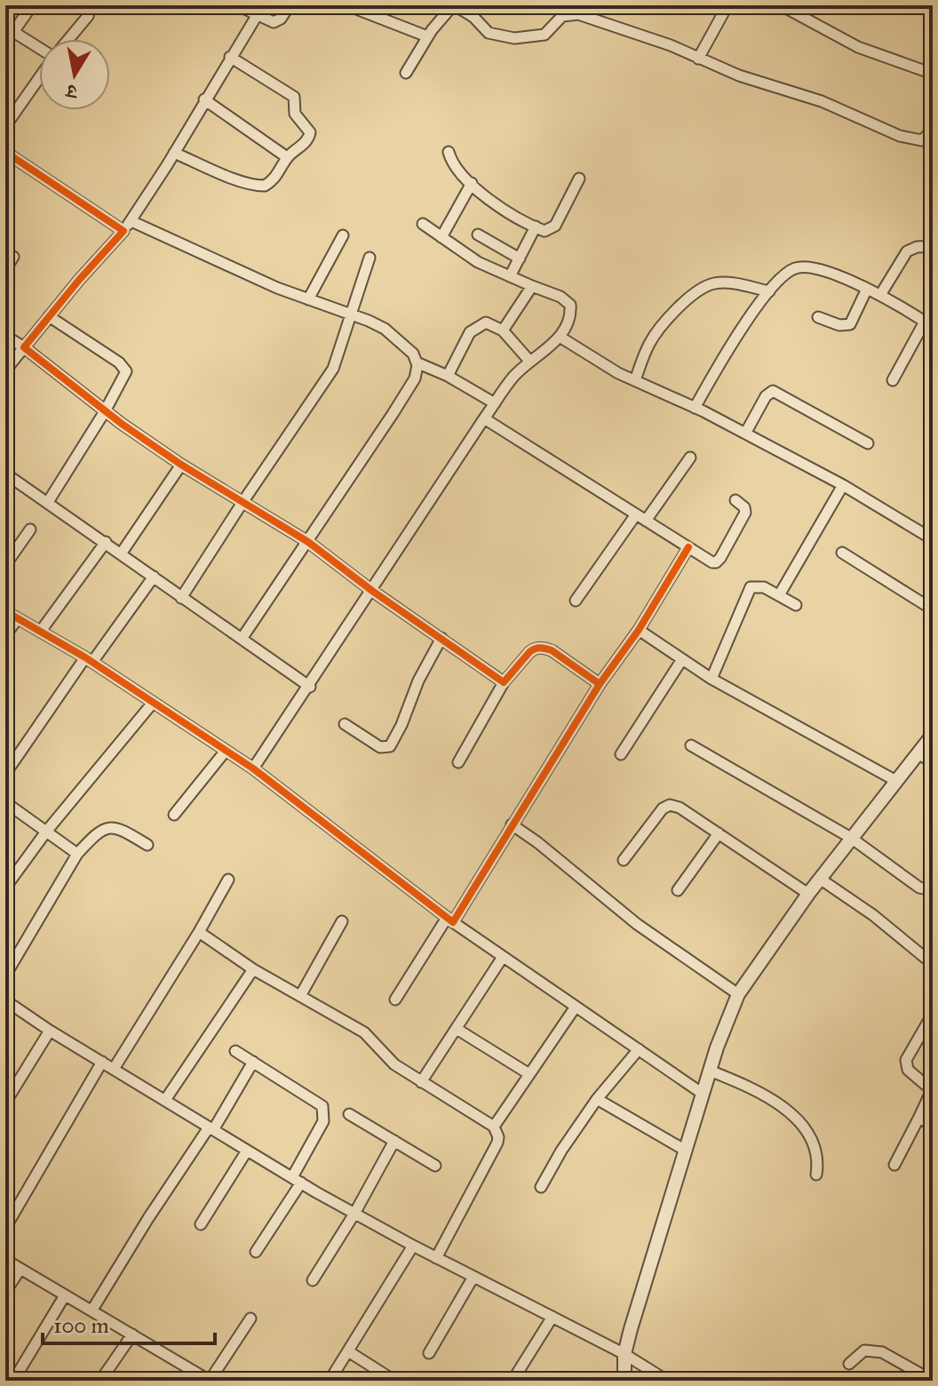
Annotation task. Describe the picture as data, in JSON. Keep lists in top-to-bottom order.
{
  "scale_bar": "100 m",
  "north": "bottom"
}
